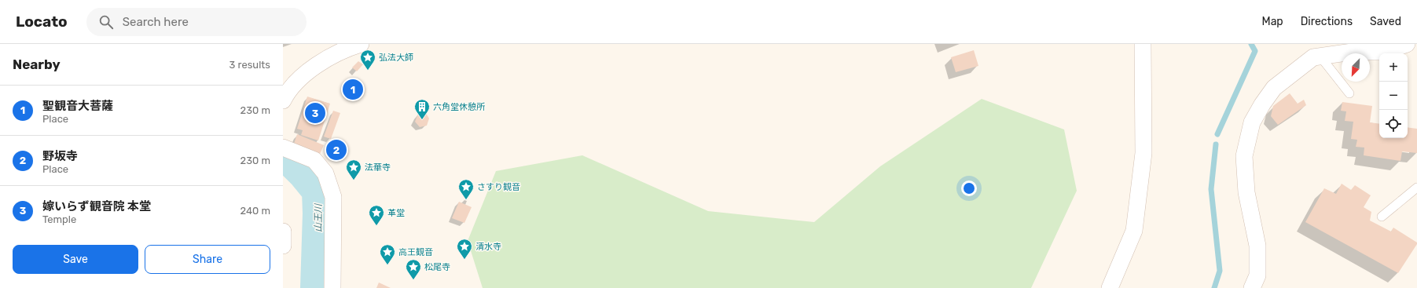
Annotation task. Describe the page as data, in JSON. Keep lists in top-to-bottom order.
{
  "water": ["山王川"],
  "places": {
    "place": [
      "弘法大師",
      "法華寺",
      "さすり観音",
      "革堂",
      "清水寺",
      "高王観音",
      "松尾寺"
    ],
    "building": ["六角堂休憩所"]
  },
  "north": "bottom left",
  "page": {
    "header": "Locato",
    "search": "Search here",
    "nav": ["Map", "Directions", "Saved"],
    "heading": ["Nearby", "3 results"],
    "map_buttons": ["+", "−"],
    "pins": ["1", "3", "2"],
    "list": [
      {
        "mark": "1",
        "name": "聖観音大菩薩",
        "note": "Place",
        "value": "230 m"
      },
      {
        "mark": "2",
        "name": "野坂寺",
        "note": "Place",
        "value": "230 m"
      },
      {
        "mark": "3",
        "name": "嫁いらず観音院 本堂",
        "note": "Temple",
        "value": "240 m"
      }
    ],
    "buttons": ["Save", "Share"]
  }
}
